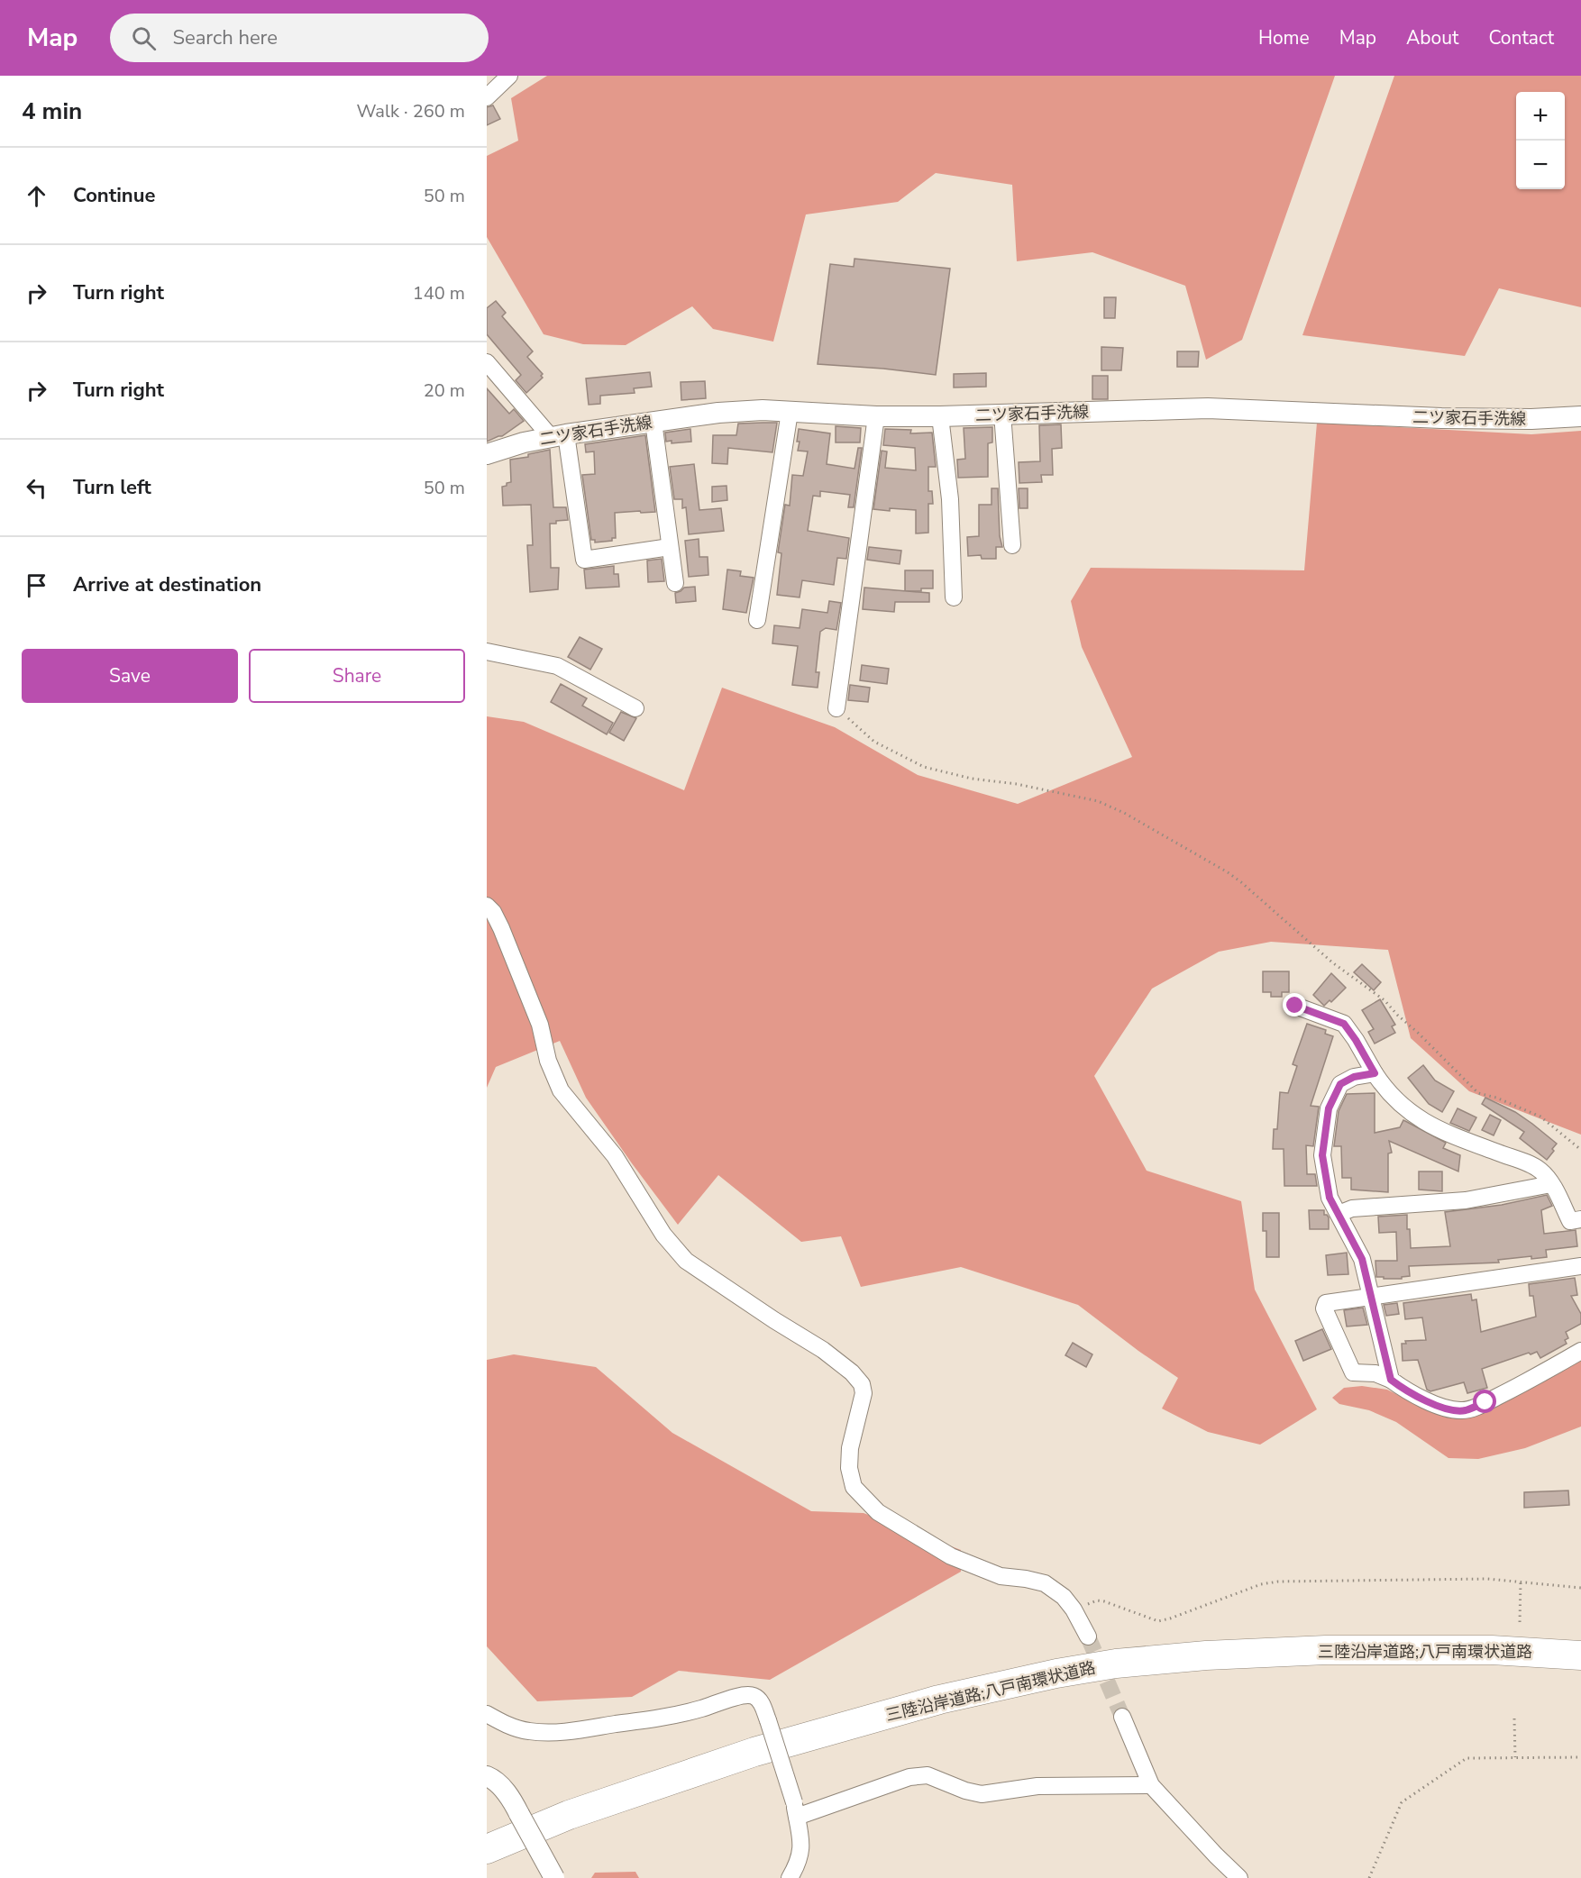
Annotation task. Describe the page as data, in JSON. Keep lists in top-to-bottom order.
{
  "streets": {
    "highway": ["三陸沿岸道路;八戸南環状道路"],
    "street": ["二ツ家石手洗線"]
  },
  "page": {
    "header": "Map",
    "search": "Search here",
    "nav": [
      "Home",
      "Map",
      "About",
      "Contact"
    ],
    "heading": ["4 min", "Walk · 260 m"],
    "map_buttons": ["+", "−"],
    "list": [
      ["Continue", "50 m"],
      ["Turn right", "140 m"],
      ["Turn right", "20 m"],
      ["Turn left", "50 m"],
      "Arrive at destination"
    ],
    "buttons": ["Save", "Share"]
  }
}
